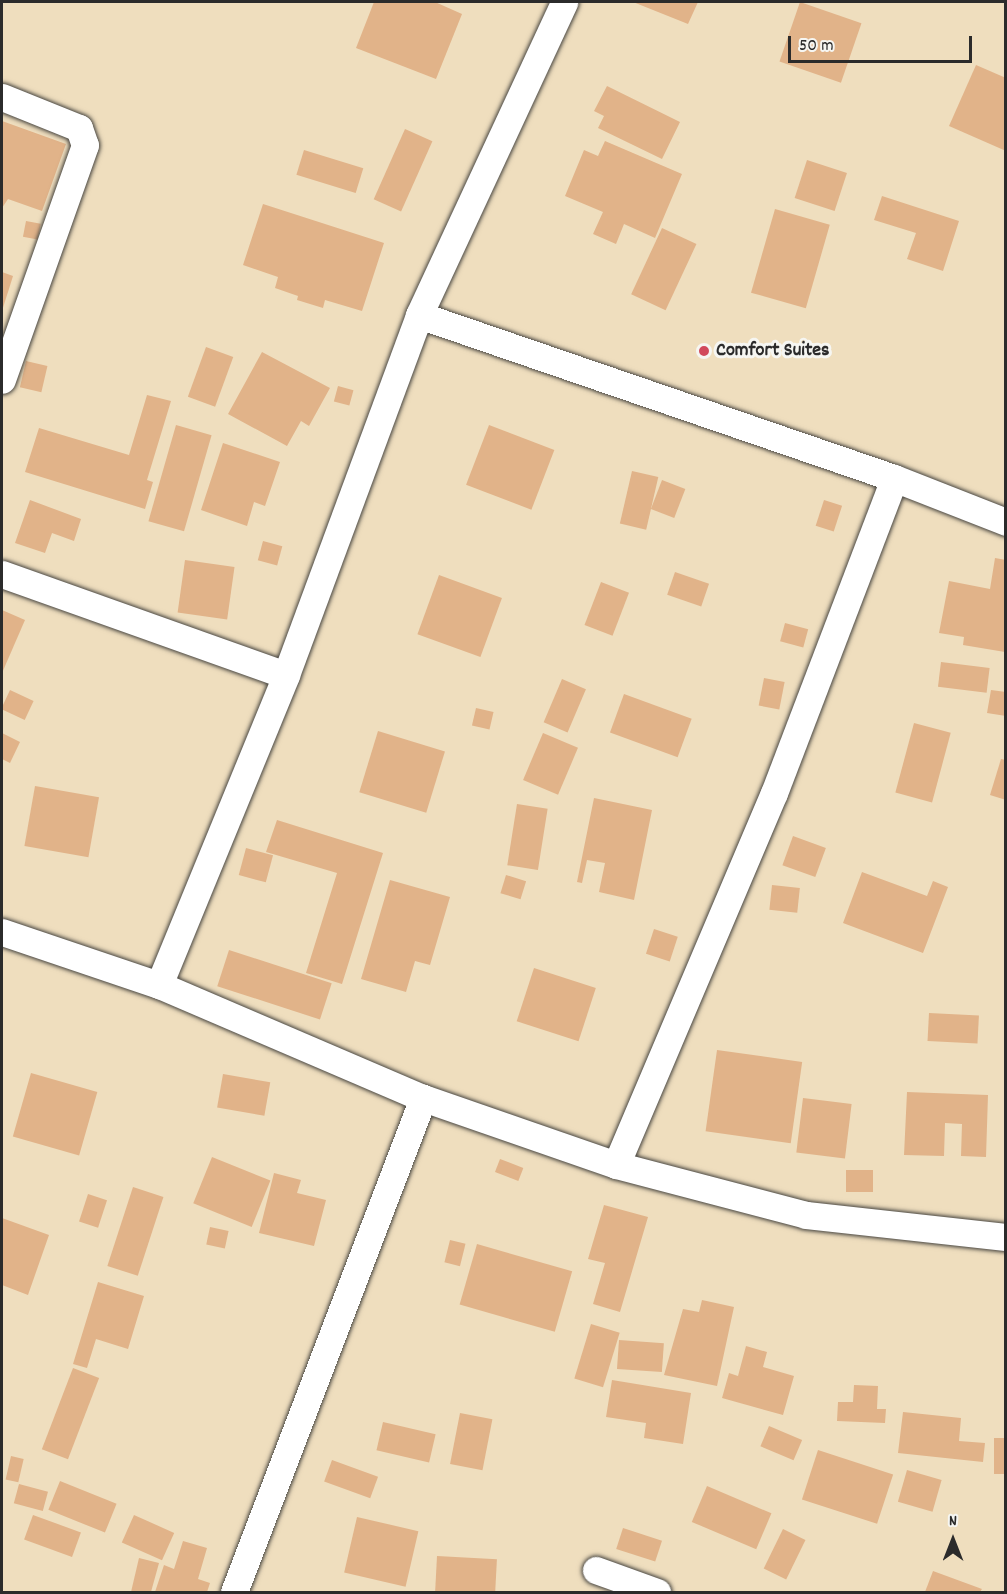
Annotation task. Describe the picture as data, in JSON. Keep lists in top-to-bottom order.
{
  "places": ["Comfort Suites"],
  "scale_bar": "50 m",
  "north": "top"
}
